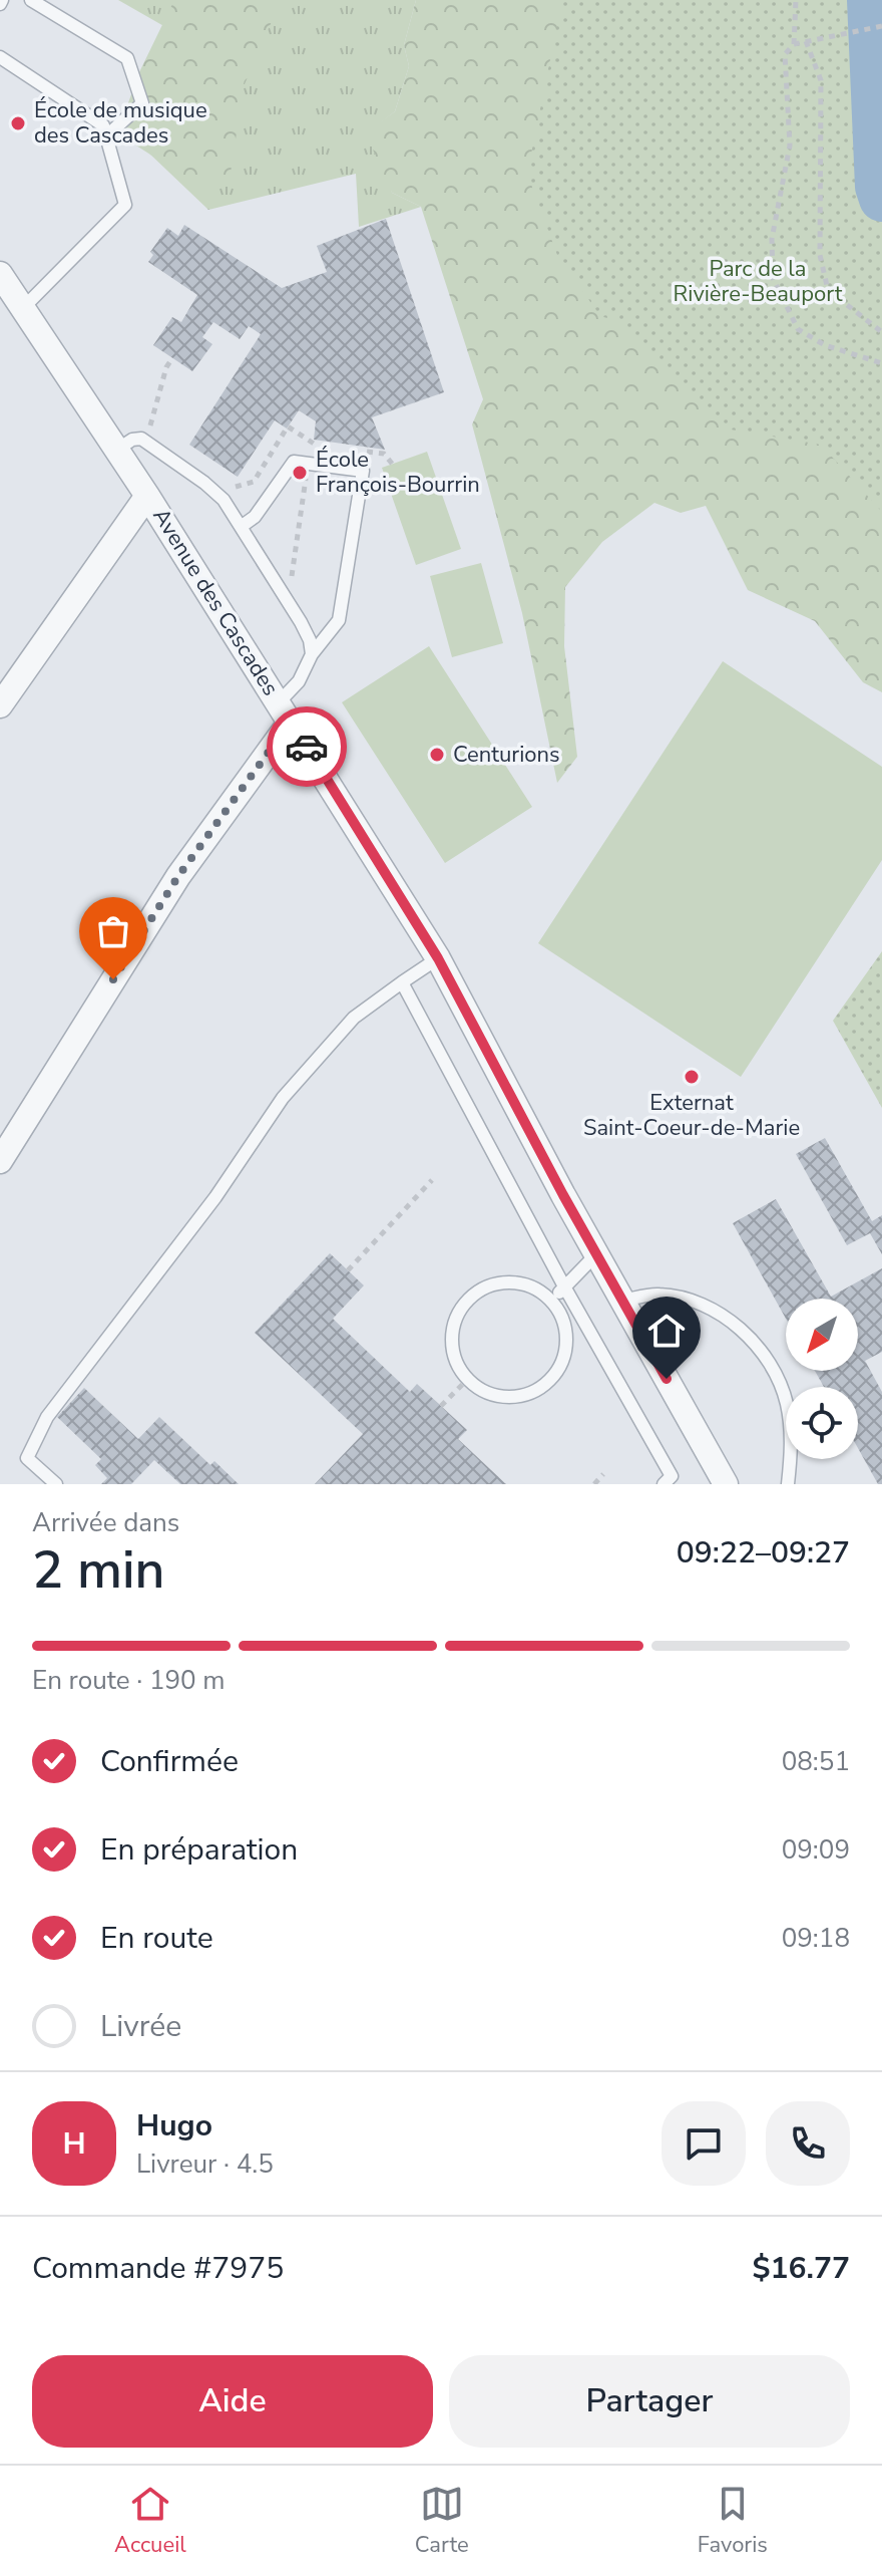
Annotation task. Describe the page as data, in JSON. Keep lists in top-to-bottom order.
{
  "streets": {
    "street": ["Avenue des Cascades"]
  },
  "parks": ["Parc de la Rivière-Beauport"],
  "places": [
    "École de musique des Cascades",
    "École François-Bourrin",
    "Centurions",
    "Externat Saint-Coeur-de-Marie"
  ],
  "north": "bottom left",
  "page": {
    "heading": ["2 min", "Arrivée dans", "09:22–09:27"],
    "panel": [
      "Hugo",
      "Livreur · 4.5",
      "Commande #7975",
      "$16.77"
    ],
    "bar": "En route · 190 m",
    "list": [
      ["Confirmée", "08:51"],
      ["En préparation", "09:09"],
      ["En route", "09:18"],
      "Livrée"
    ],
    "round": "H",
    "buttons": ["Aide", "Partager"],
    "tabs": ["Accueil", "Carte", "Favoris"]
  }
}
